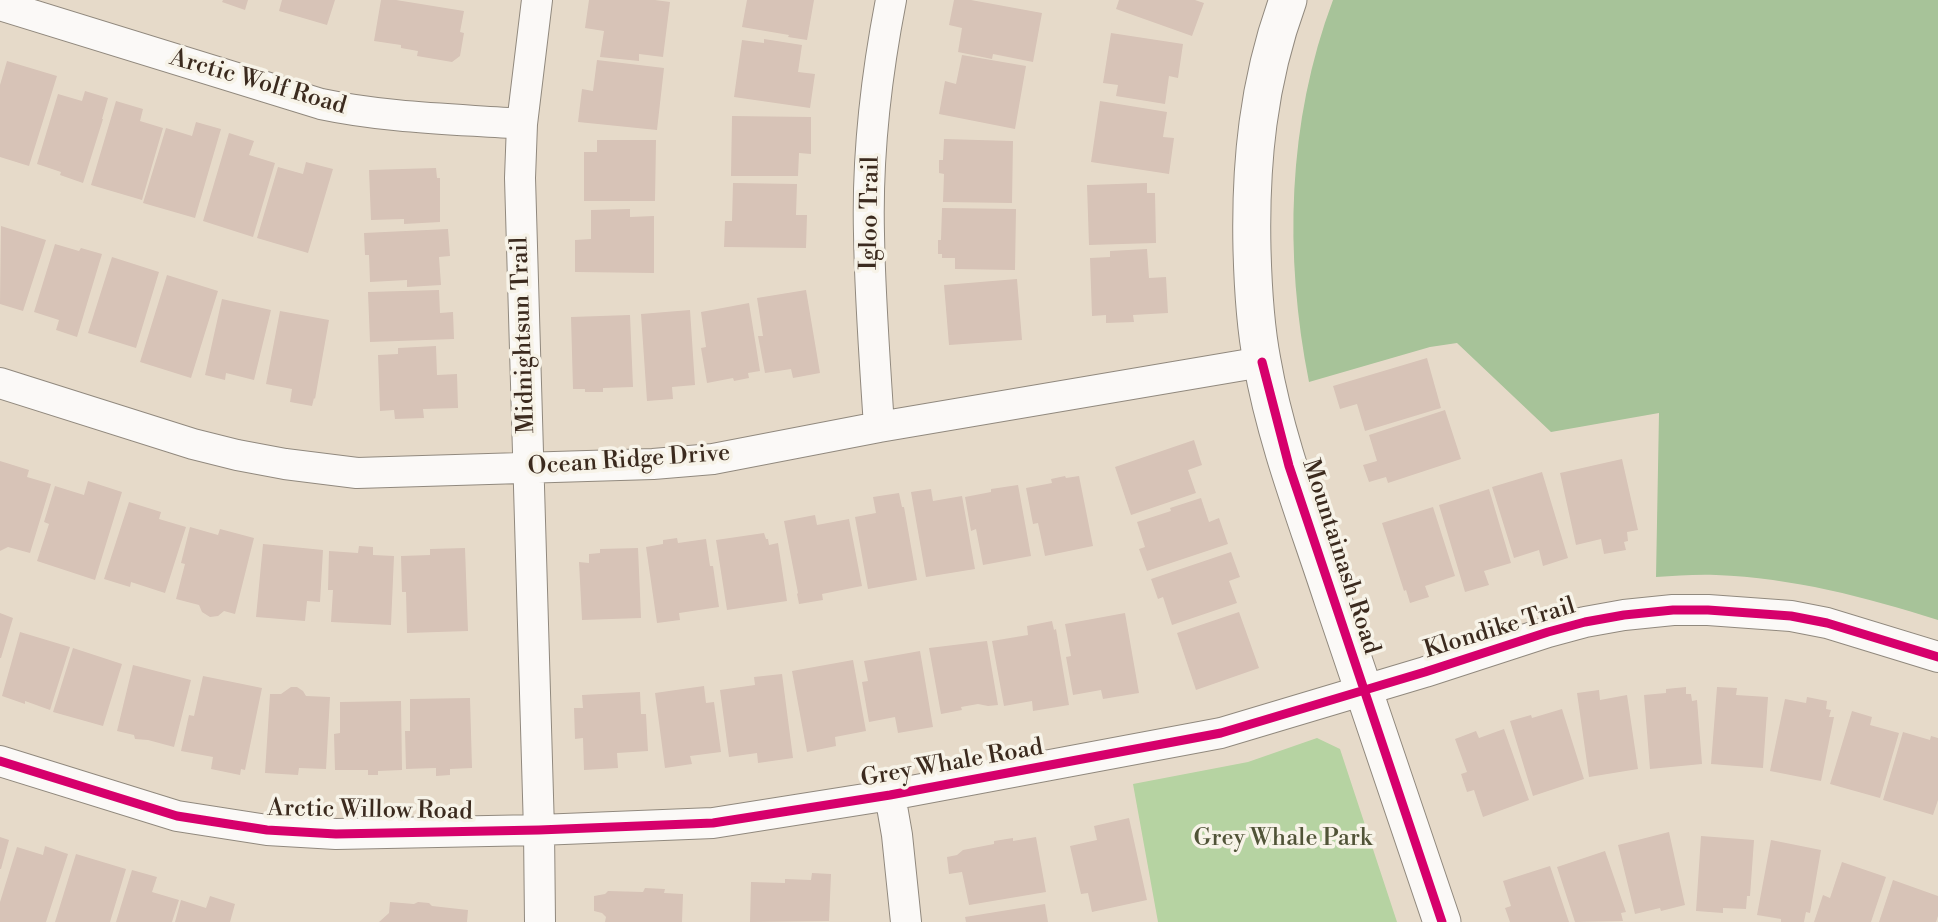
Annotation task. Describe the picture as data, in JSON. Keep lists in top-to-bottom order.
{
  "streets": {
    "street": [
      "Arctic Wolf Road",
      "Igloo Trail",
      "Midnightsun Trail",
      "Ocean Ridge Drive",
      "Mountainash Road",
      "Klondike Trail",
      "Grey Whale Road",
      "Arctic Willow Road"
    ]
  },
  "crossings": [
    ["Arctic Wolf Road", "Midnightsun Trail"],
    ["Igloo Trail", "Ocean Ridge Drive"],
    ["Midnightsun Trail", "Ocean Ridge Drive"],
    ["Midnightsun Trail", "Grey Whale Road"],
    ["Midnightsun Trail", "Arctic Willow Road"],
    ["Ocean Ridge Drive", "Mountainash Road"],
    ["Mountainash Road", "Klondike Trail"],
    ["Mountainash Road", "Grey Whale Road"],
    ["Klondike Trail", "Grey Whale Road"],
    ["Grey Whale Road", "Arctic Willow Road"]
  ],
  "parks": ["Grey Whale Park"]
}
